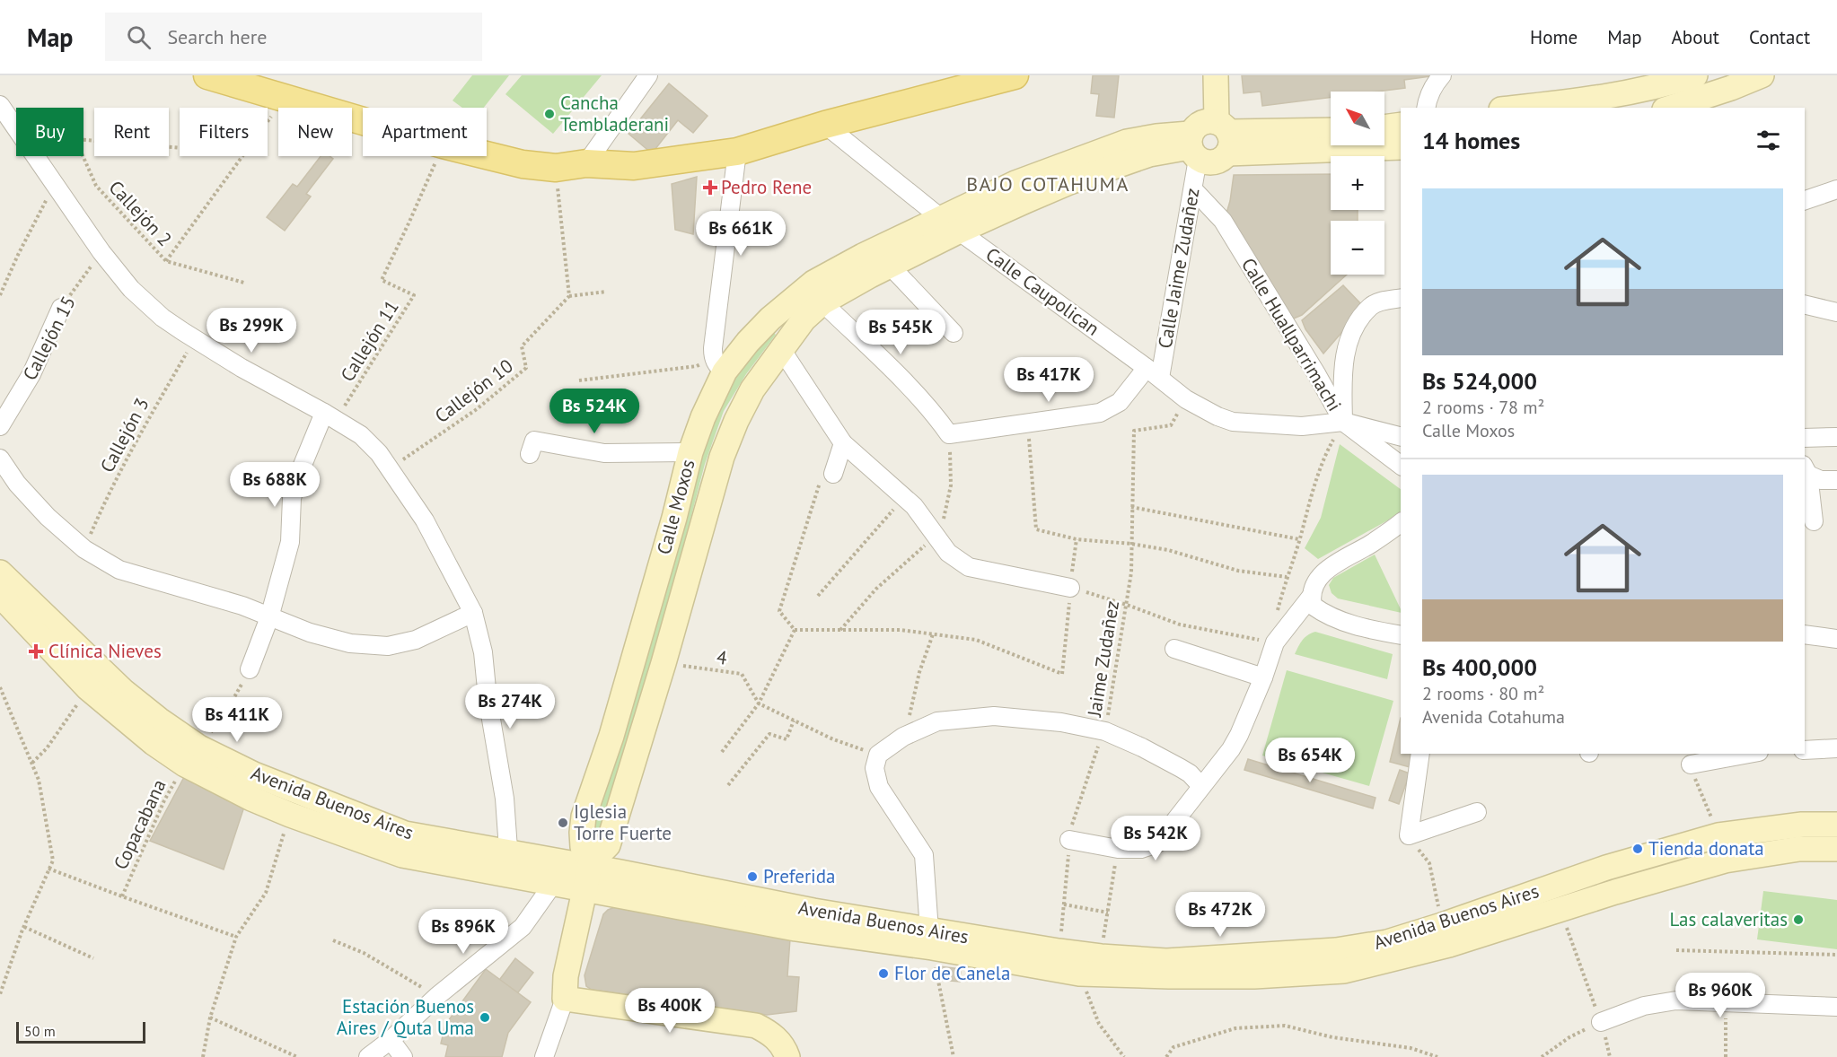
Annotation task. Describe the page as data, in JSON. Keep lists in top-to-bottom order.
{
  "streets": {
    "main road": ["Calle Moxos", "Avenida Buenos Aires"],
    "street": [
      "Calle Jaime Zudañez",
      "Calle Caupolican",
      "Calle Huallparrimachi",
      "Callejón 15"
    ],
    "path": [
      "Callejón 2",
      "Callejón 11",
      "Callejón 10",
      "Callejón 3",
      "4",
      "Jaime Zudañez",
      "Copacabana"
    ]
  },
  "crossings": [
    ["Calle Jaime Zudañez", "Calle Caupolican"],
    ["Calle Jaime Zudañez", "Calle Huallparrimachi"],
    ["Calle Caupolican", "Calle Huallparrimachi"],
    ["Calle Caupolican", "Calle Moxos"],
    ["Calle Caupolican", "Jaime Zudañez"],
    ["Calle Moxos", "4"],
    ["Calle Moxos", "Avenida Buenos Aires"],
    ["Jaime Zudañez", "Avenida Buenos Aires"],
    ["Avenida Buenos Aires", "Copacabana"]
  ],
  "districts": ["BAJO COTAHUMA"],
  "places": {
    "other": [
      "Cancha Tembladerani",
      "Iglesia Torre Fuerte",
      "Tienda donata",
      "Preferida",
      "Las calaveritas",
      "Flor de Canela",
      "Estación Buenos Aires / Quta Uma"
    ],
    "health": ["Pedro Rene", "Clínica Nieves"]
  },
  "scale_bar": "50 m",
  "north": "top left",
  "page": {
    "header": "Map",
    "search": "Search here",
    "nav": [
      "Home",
      "Map",
      "About",
      "Contact"
    ],
    "map_buttons": ["+", "−"],
    "chip": [
      "Buy",
      "Rent",
      "Filters",
      "New",
      "Apartment"
    ],
    "heading": "14 homes",
    "list": [
      {
        "name": "Bs 524,000",
        "note": "2 rooms · 78 m² · Calle Moxos"
      },
      {
        "name": "Bs 400,000",
        "note": "2 rooms · 80 m² · Avenida Cotahuma"
      }
    ],
    "price": [
      "Bs 661K",
      "Bs 299K",
      "Bs 545K",
      "Bs 417K",
      "Bs 524K",
      "Bs 688K",
      "Bs 274K",
      "Bs 411K",
      "Bs 654K",
      "Bs 542K",
      "Bs 472K",
      "Bs 896K",
      "Bs 960K",
      "Bs 400K"
    ],
    "scale": "50 m"
  }
}
